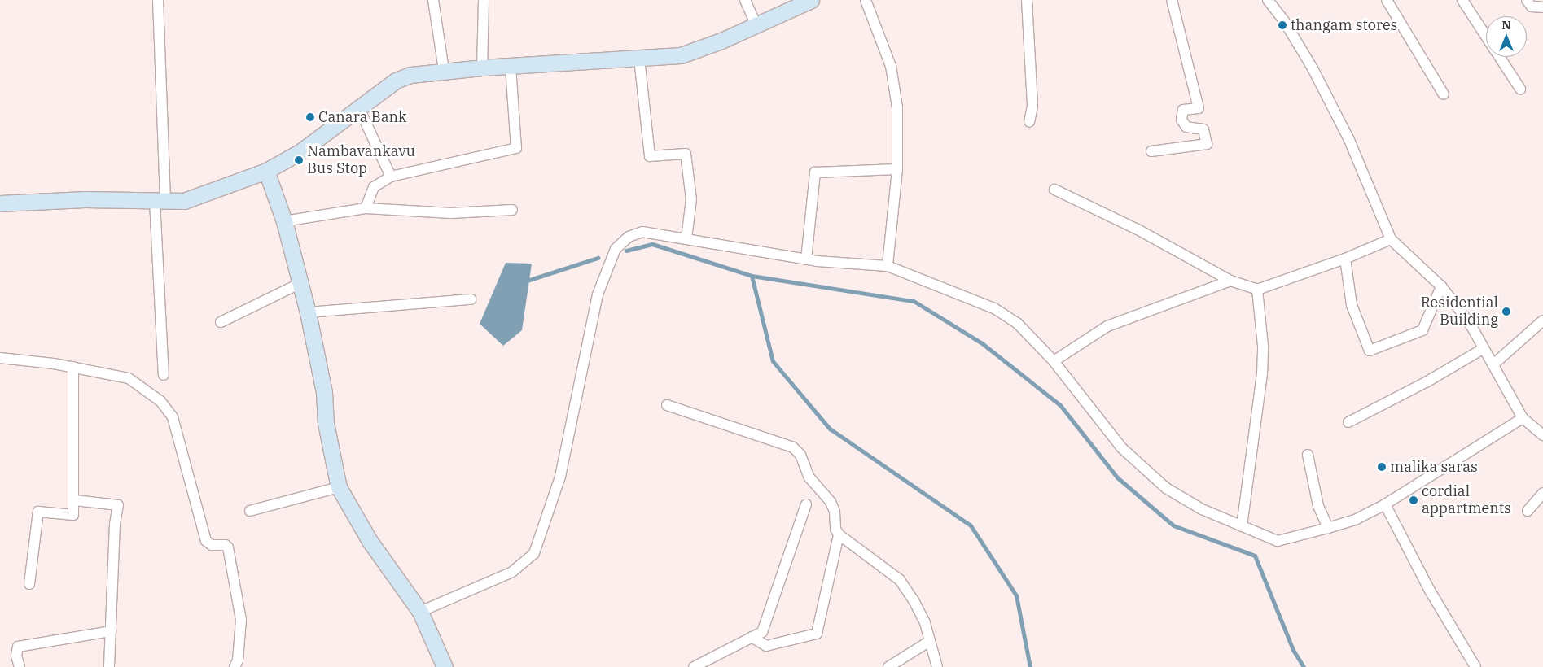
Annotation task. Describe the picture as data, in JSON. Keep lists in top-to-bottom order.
{
  "places": [
    "thangam stores",
    "Canara Bank",
    "Nambavankavu Bus Stop",
    "Residential Building",
    "malika saras",
    "cordial appartments"
  ],
  "north": "top"
}
